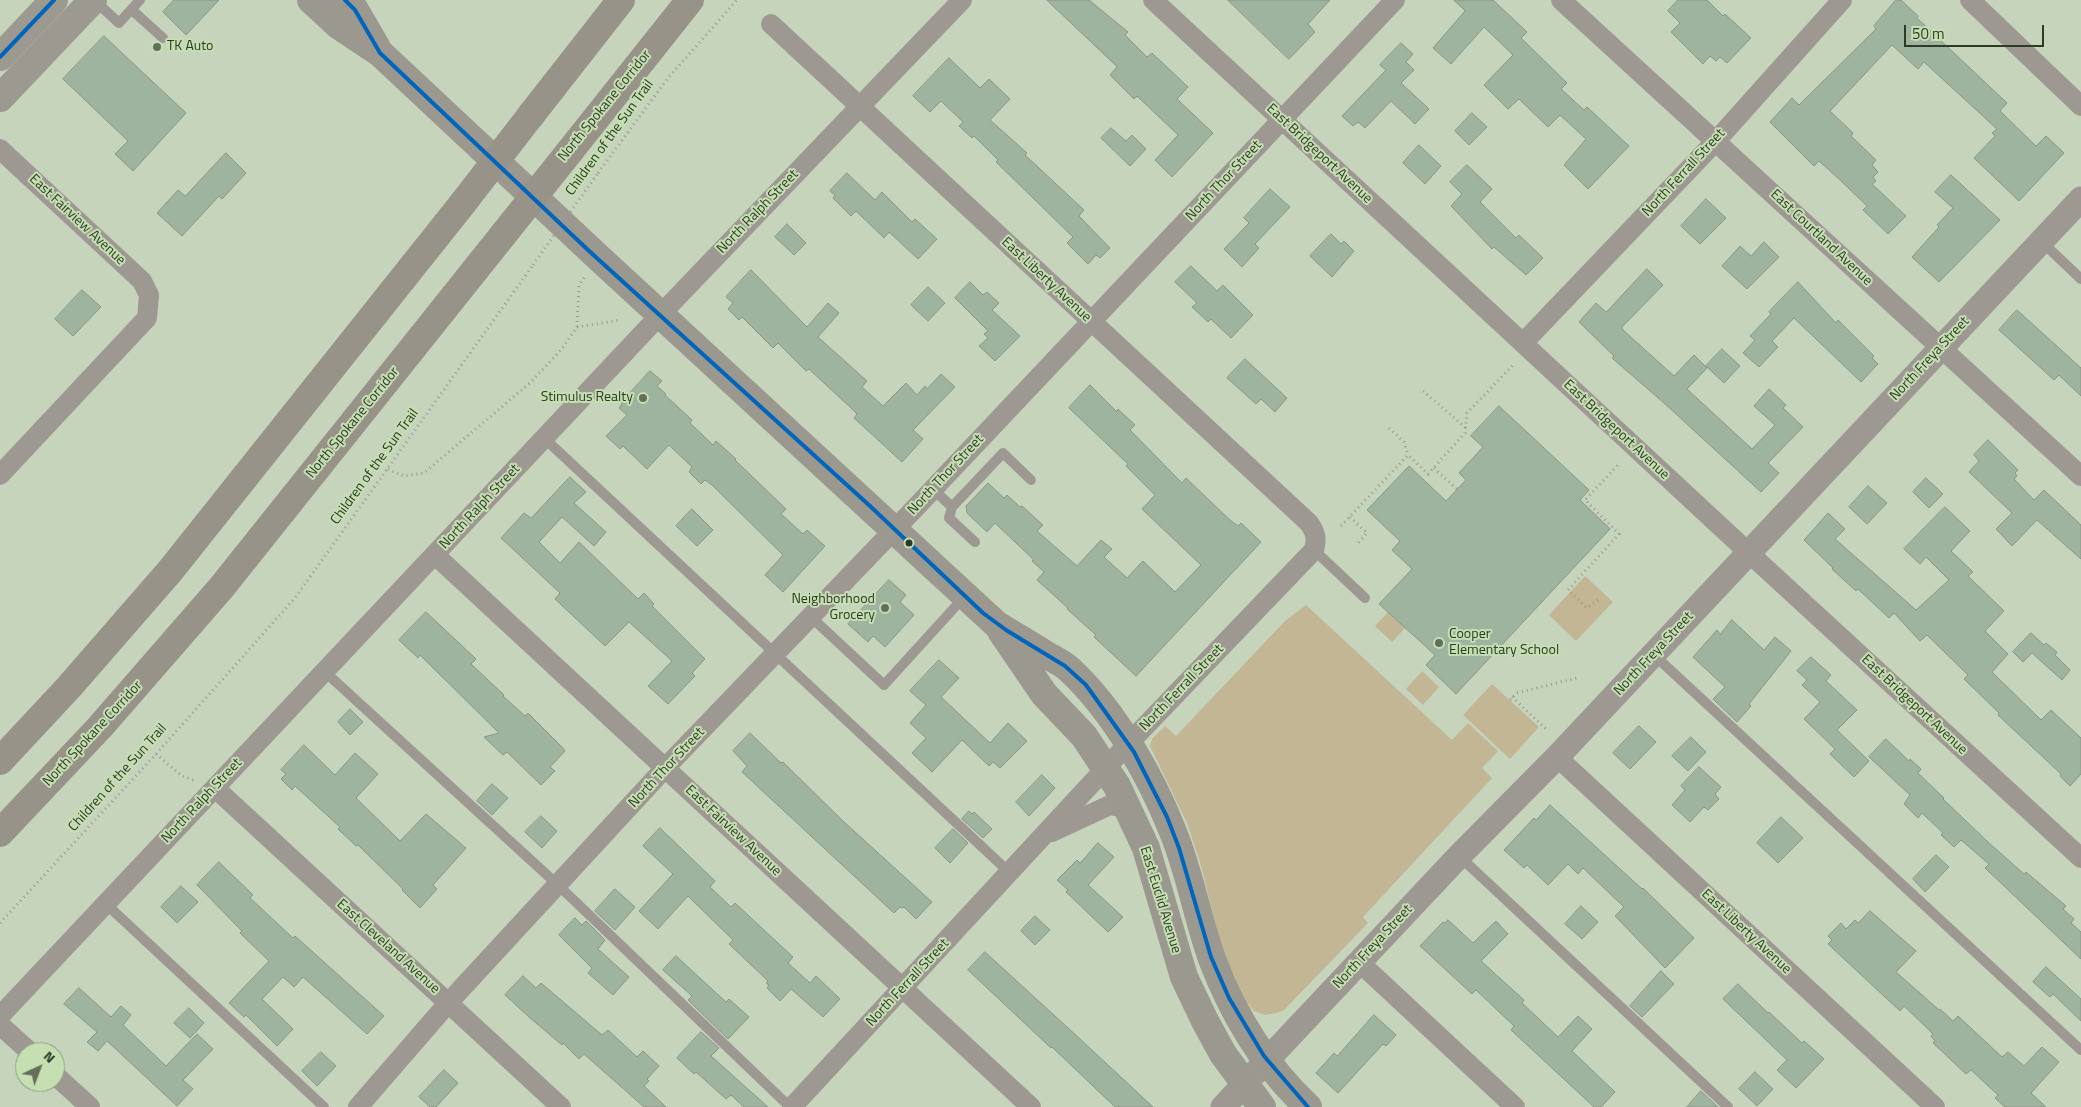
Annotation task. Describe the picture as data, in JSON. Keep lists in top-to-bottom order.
{
  "streets": {
    "highway": ["North Spokane Corridor"],
    "main road": ["East Euclid Avenue"],
    "street": [
      "East Bridgeport Avenue",
      "North Ferrall Street",
      "North Thor Street",
      "North Ralph Street",
      "East Fairview Avenue",
      "East Courtland Avenue",
      "East Liberty Avenue",
      "North Freya Street",
      "East Cleveland Avenue"
    ],
    "path": ["Children of the Sun Trail"]
  },
  "crossings": [
    ["East Bridgeport Avenue", "North Ferrall Street"],
    ["East Bridgeport Avenue", "North Thor Street"],
    ["East Bridgeport Avenue", "North Freya Street"],
    ["North Ferrall Street", "East Fairview Avenue"],
    ["North Ferrall Street", "East Courtland Avenue"],
    ["North Ferrall Street", "East Liberty Avenue"],
    ["North Ferrall Street", "East Euclid Avenue"],
    ["North Thor Street", "East Fairview Avenue"],
    ["North Thor Street", "East Liberty Avenue"],
    ["North Thor Street", "East Euclid Avenue"],
    ["North Thor Street", "East Cleveland Avenue"],
    ["North Ralph Street", "East Fairview Avenue"],
    ["North Ralph Street", "East Liberty Avenue"],
    ["North Ralph Street", "East Euclid Avenue"],
    ["North Ralph Street", "East Cleveland Avenue"],
    ["East Courtland Avenue", "North Freya Street"],
    ["East Liberty Avenue", "North Freya Street"],
    ["North Freya Street", "East Euclid Avenue"]
  ],
  "places": [
    "TK Auto",
    "Stimulus Realty",
    "Neighborhood Grocery",
    "Cooper Elementary School"
  ],
  "scale_bar": "50 m",
  "north": "top right"
}
